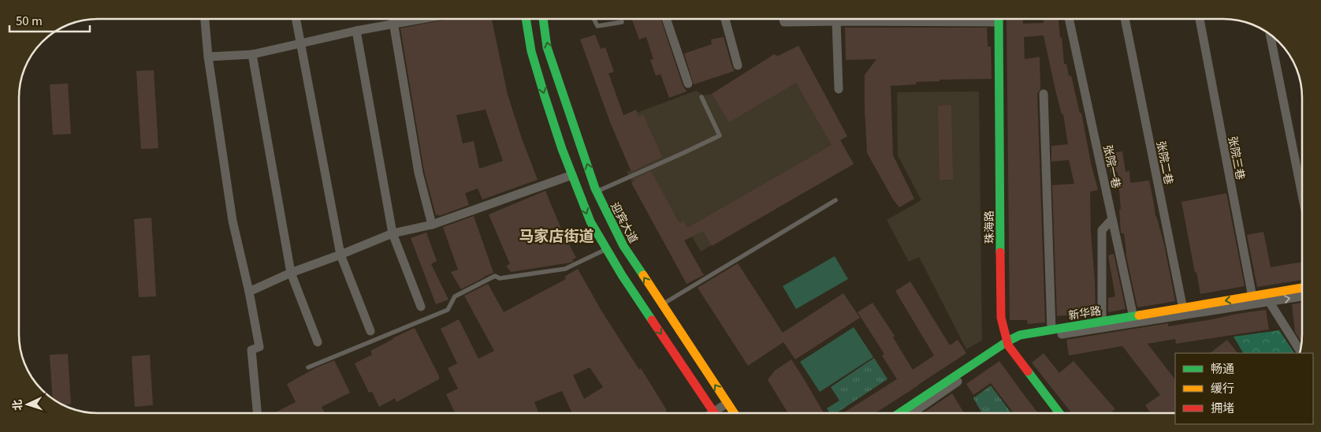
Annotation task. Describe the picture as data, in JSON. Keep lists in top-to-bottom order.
{
  "streets": {
    "main road": ["迎宾大道", "珠海路", "新华路"],
    "street": ["张院三巷", "张院二巷", "张院一巷"]
  },
  "crossings": [
    ["张院三巷", "新华路"],
    ["张院二巷", "新华路"],
    ["张院一巷", "新华路"],
    ["珠海路", "新华路"]
  ],
  "districts": ["马家店街道"],
  "legend": ["畅通", "缓行", "拥堵"],
  "scale_bar": "50 m",
  "north": "left"
}
